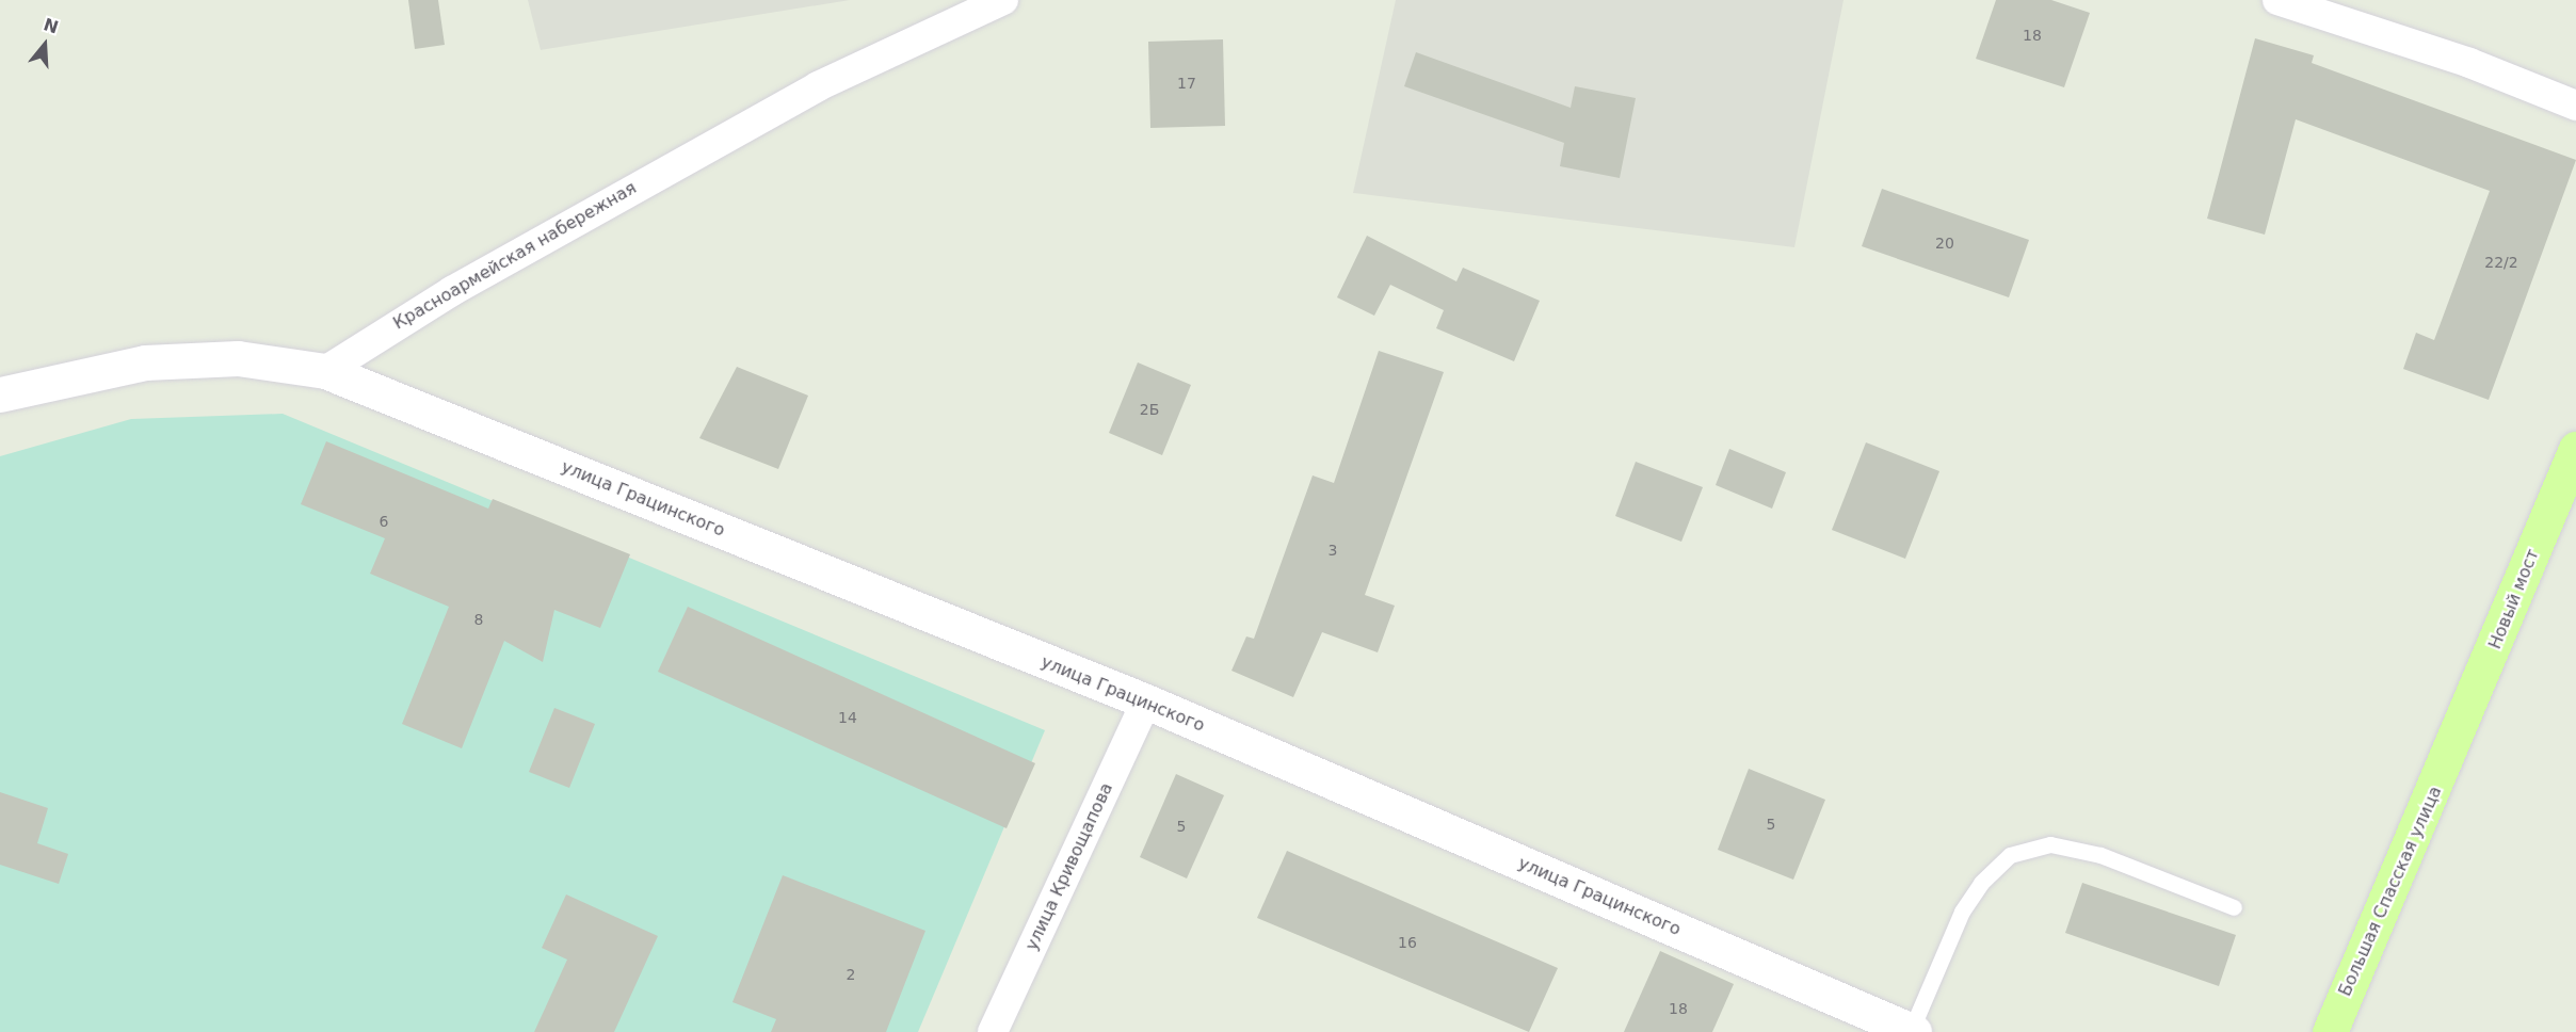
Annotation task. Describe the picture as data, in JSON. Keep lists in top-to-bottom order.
{
  "streets": {
    "main road": ["Новый мост", "Большая Спасская улица"],
    "street": ["Красноармейская набережная", "улица Грацинского", "улица Кривощапова"]
  },
  "crossings": [
    ["Красноармейская набережная", "улица Грацинского"],
    ["улица Грацинского", "улица Кривощапова"],
    ["Новый мост", "Большая Спасская улица"]
  ],
  "house_numbers": [
    "18",
    "17",
    "20",
    "22/2",
    "2Б",
    "6",
    "3",
    "8",
    "14",
    "5",
    "5",
    "16",
    "2",
    "18"
  ],
  "north": "top"
}
